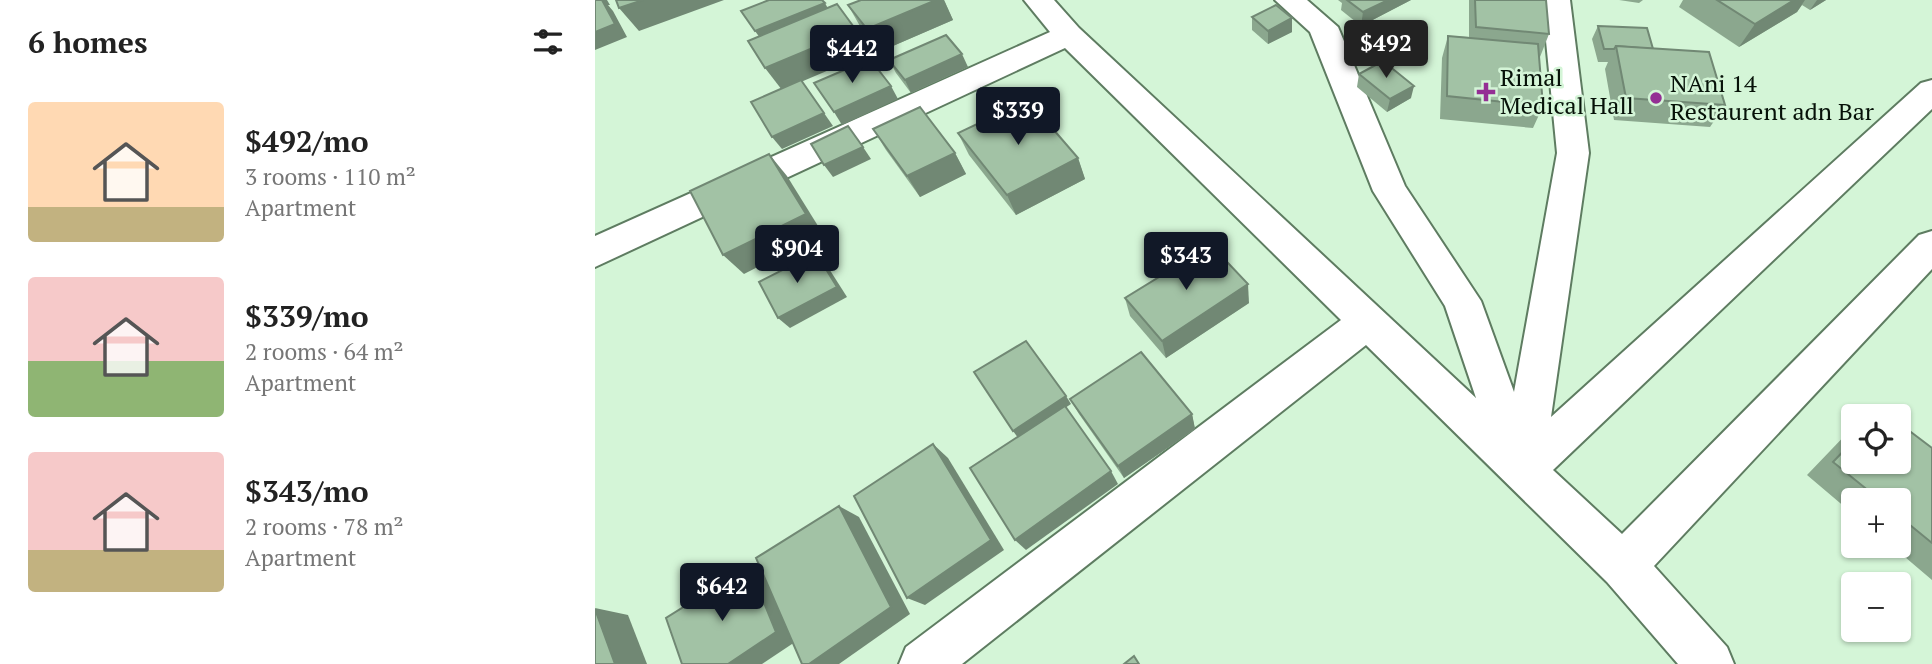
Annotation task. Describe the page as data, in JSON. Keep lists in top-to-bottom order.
{
  "places": {
    "health": ["Rimal Medical Hall"],
    "other": ["NAni 14 Restaurent adn Bar"]
  },
  "page": {
    "heading": "6 homes",
    "price": [
      "$492",
      "$442",
      "$339",
      "$904",
      "$343",
      "$642"
    ],
    "list": [
      {
        "name": "$492/mo",
        "note": "3 rooms · 110 m² · Apartment"
      },
      {
        "name": "$339/mo",
        "note": "2 rooms · 64 m² · Apartment"
      },
      {
        "name": "$343/mo",
        "note": "2 rooms · 78 m² · Apartment"
      }
    ],
    "map_buttons": ["+", "−"]
  }
}
